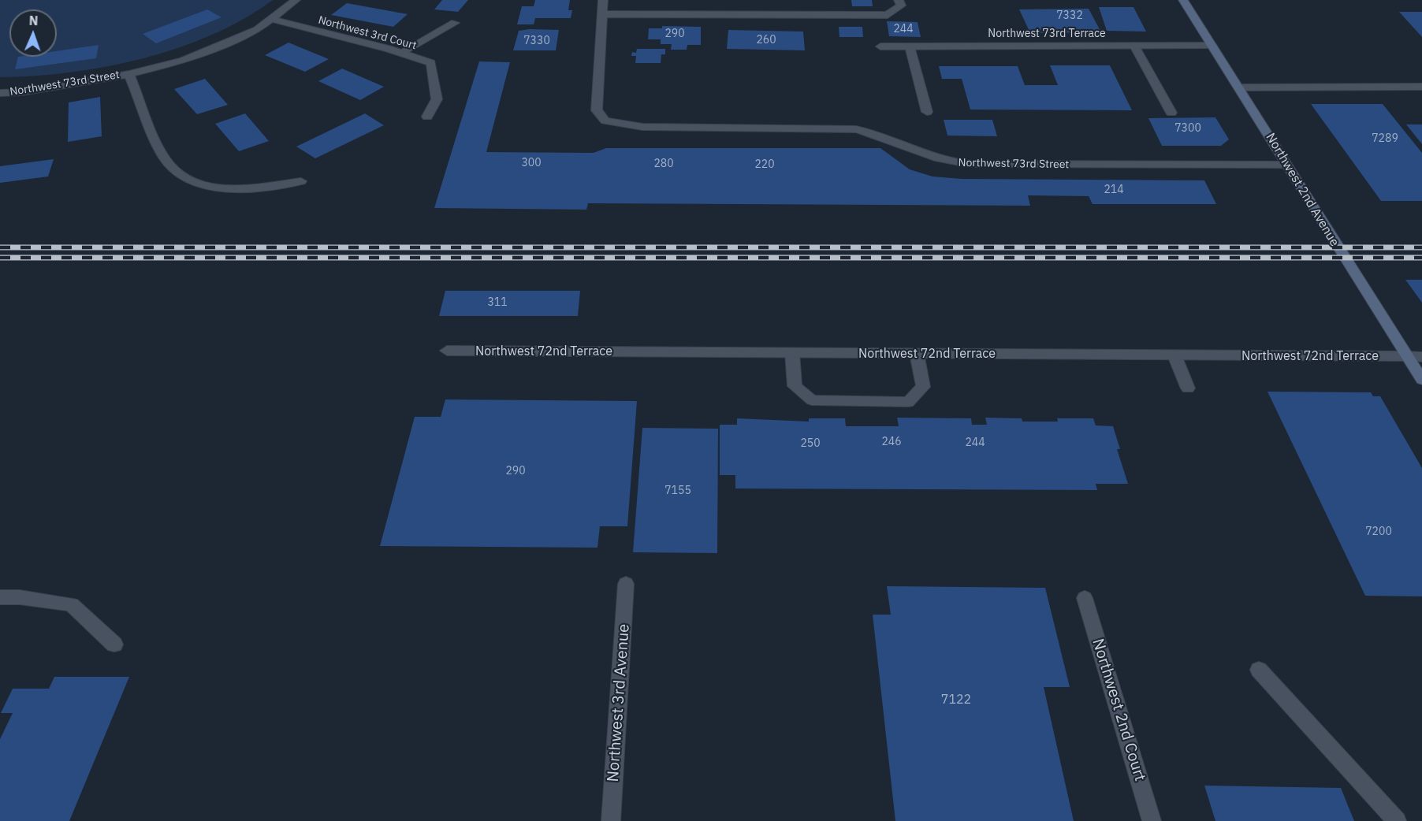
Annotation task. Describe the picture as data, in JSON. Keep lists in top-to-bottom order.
{
  "streets": {
    "street": [
      "Northwest 3rd Court",
      "Northwest 73rd Terrace",
      "Northwest 73rd Street",
      "Northwest 2nd Avenue",
      "Northwest 72nd Terrace",
      "Northwest 3rd Avenue",
      "Northwest 2nd Court"
    ]
  },
  "crossings": [
    ["Northwest 3rd Court", "Northwest 73rd Street"],
    ["Northwest 73rd Terrace", "Northwest 2nd Avenue"],
    ["Northwest 73rd Street", "Northwest 2nd Avenue"],
    ["Northwest 2nd Avenue", "Northwest 72nd Terrace"]
  ],
  "house_numbers": [
    "7332",
    "244",
    "290",
    "260",
    "7330",
    "7300",
    "7289",
    "300",
    "280",
    "220",
    "214",
    "311",
    "246",
    "244",
    "250",
    "290",
    "7155",
    "7200",
    "7122"
  ],
  "north": "top"
}
